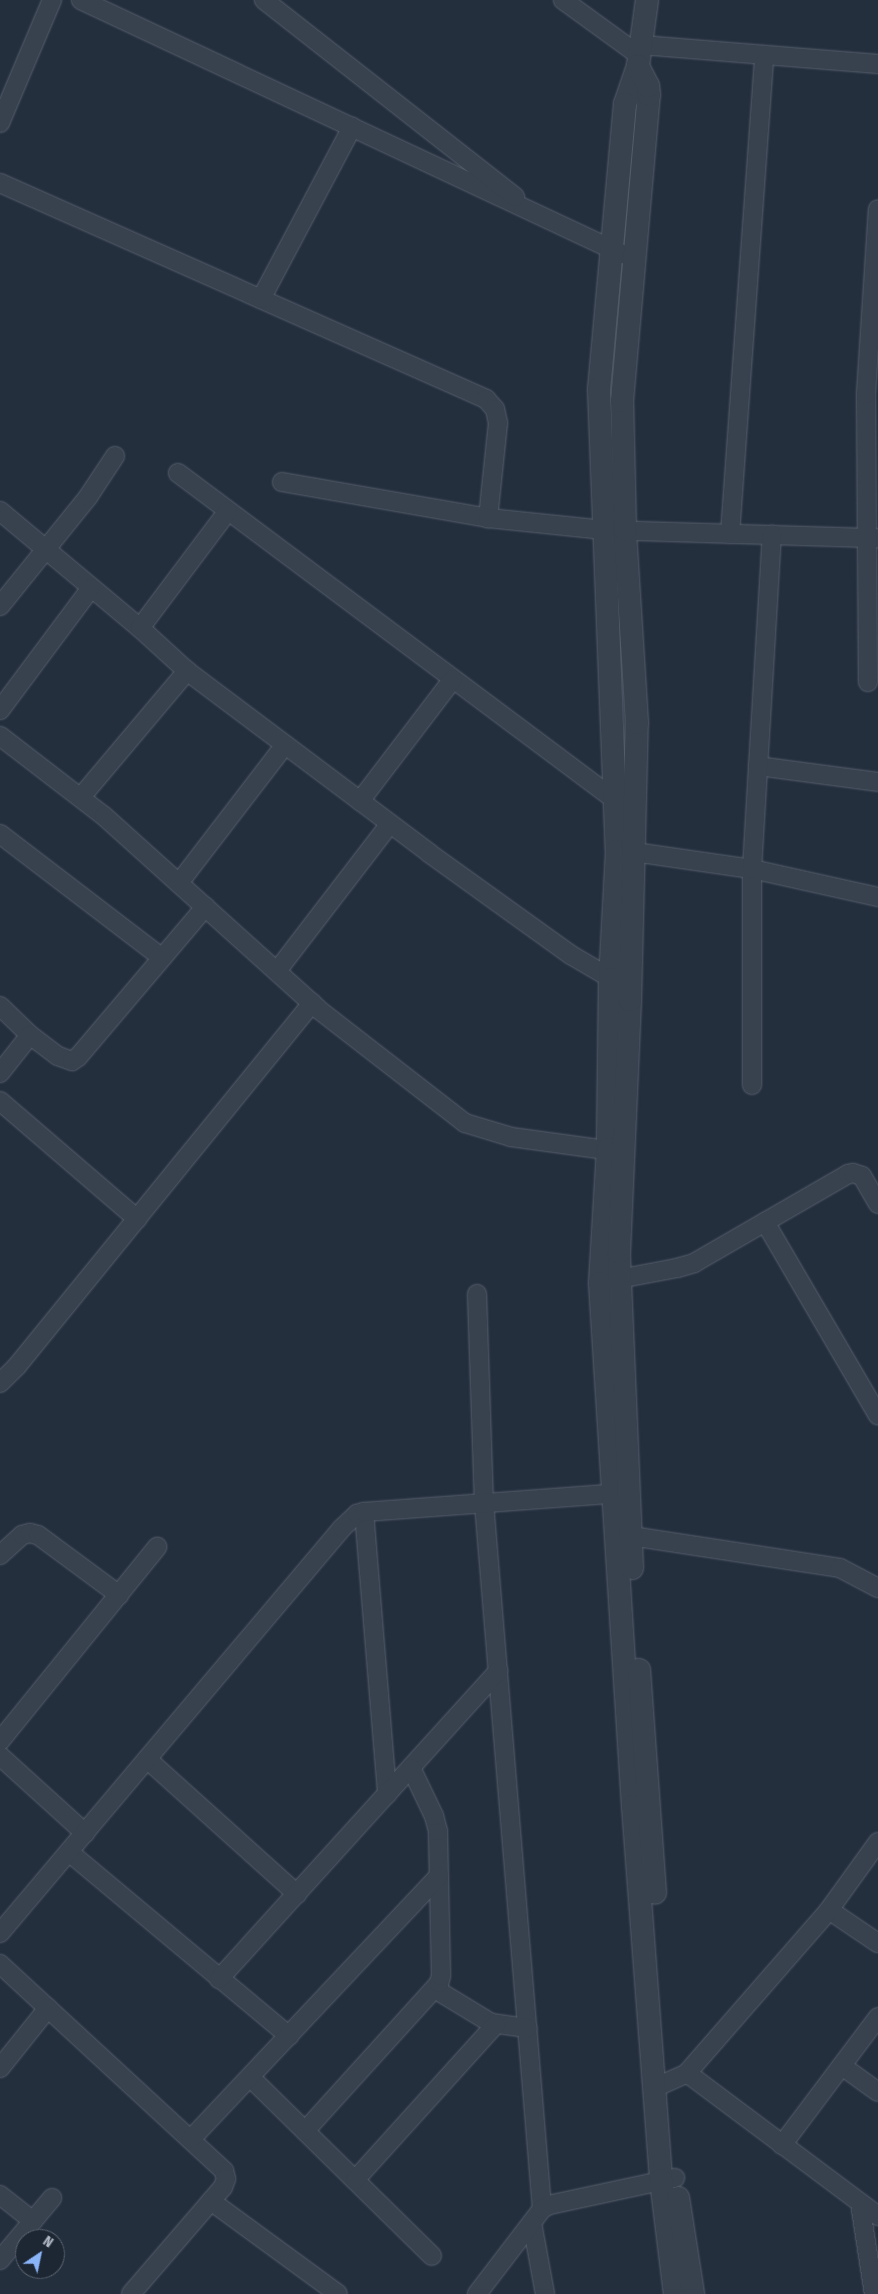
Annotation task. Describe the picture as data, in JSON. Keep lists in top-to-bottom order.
{
  "north": "top right"
}
